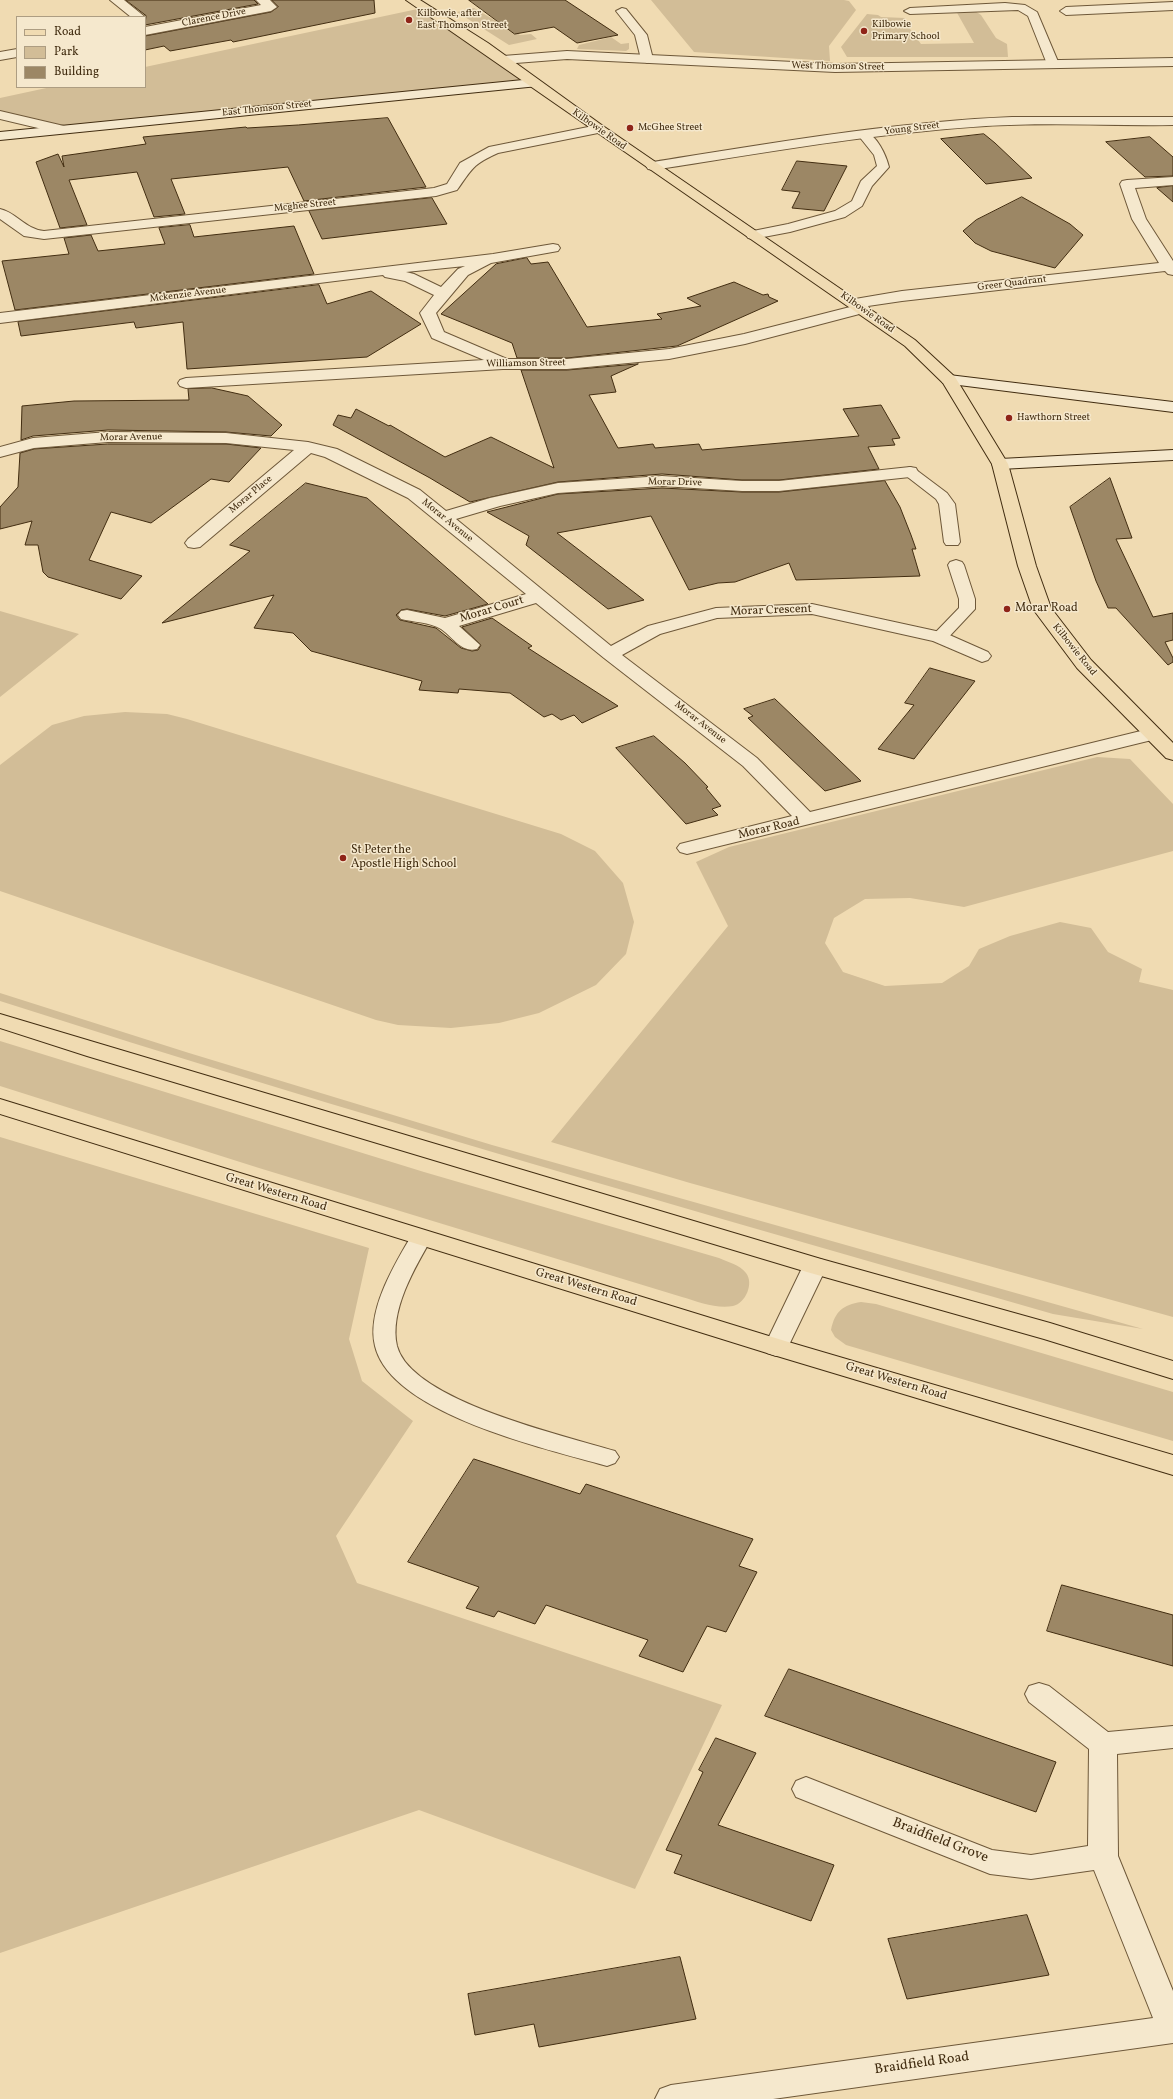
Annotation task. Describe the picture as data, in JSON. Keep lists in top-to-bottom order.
{
  "streets": {
    "main road": ["Kilbowie Road", "Great Western Road"],
    "street": [
      "Clarence Drive",
      "West Thomson Street",
      "East Thomson Street",
      "Young Street",
      "Mcghee Street",
      "Greer Quadrant",
      "Mckenzie Avenue",
      "Williamson Street",
      "Morar Avenue",
      "Morar Drive",
      "Morar Place",
      "Morar Court",
      "Morar Crescent",
      "Morar Road",
      "Braidfield Grove",
      "Braidfield Road"
    ]
  },
  "crossings": [
    ["West Thomson Street", "Kilbowie Road"],
    ["East Thomson Street", "Kilbowie Road"],
    ["Young Street", "Kilbowie Road"],
    ["Kilbowie Road", "Mcghee Street"],
    ["Kilbowie Road", "Greer Quadrant"],
    ["Kilbowie Road", "Williamson Street"],
    ["Kilbowie Road", "Morar Road"],
    ["Greer Quadrant", "Williamson Street"],
    ["Mckenzie Avenue", "Williamson Street"],
    ["Morar Avenue", "Morar Drive"],
    ["Morar Avenue", "Morar Place"],
    ["Morar Avenue", "Morar Court"],
    ["Morar Avenue", "Morar Crescent"],
    ["Morar Avenue", "Morar Road"]
  ],
  "places": [
    "Kilbowie, after East Thomson Street",
    "Kilbowie Primary School",
    "McGhee Street",
    "Hawthorn Street",
    "Morar Road",
    "St Peter the Apostle High School"
  ],
  "legend": ["Road", "Park", "Building"]
}
